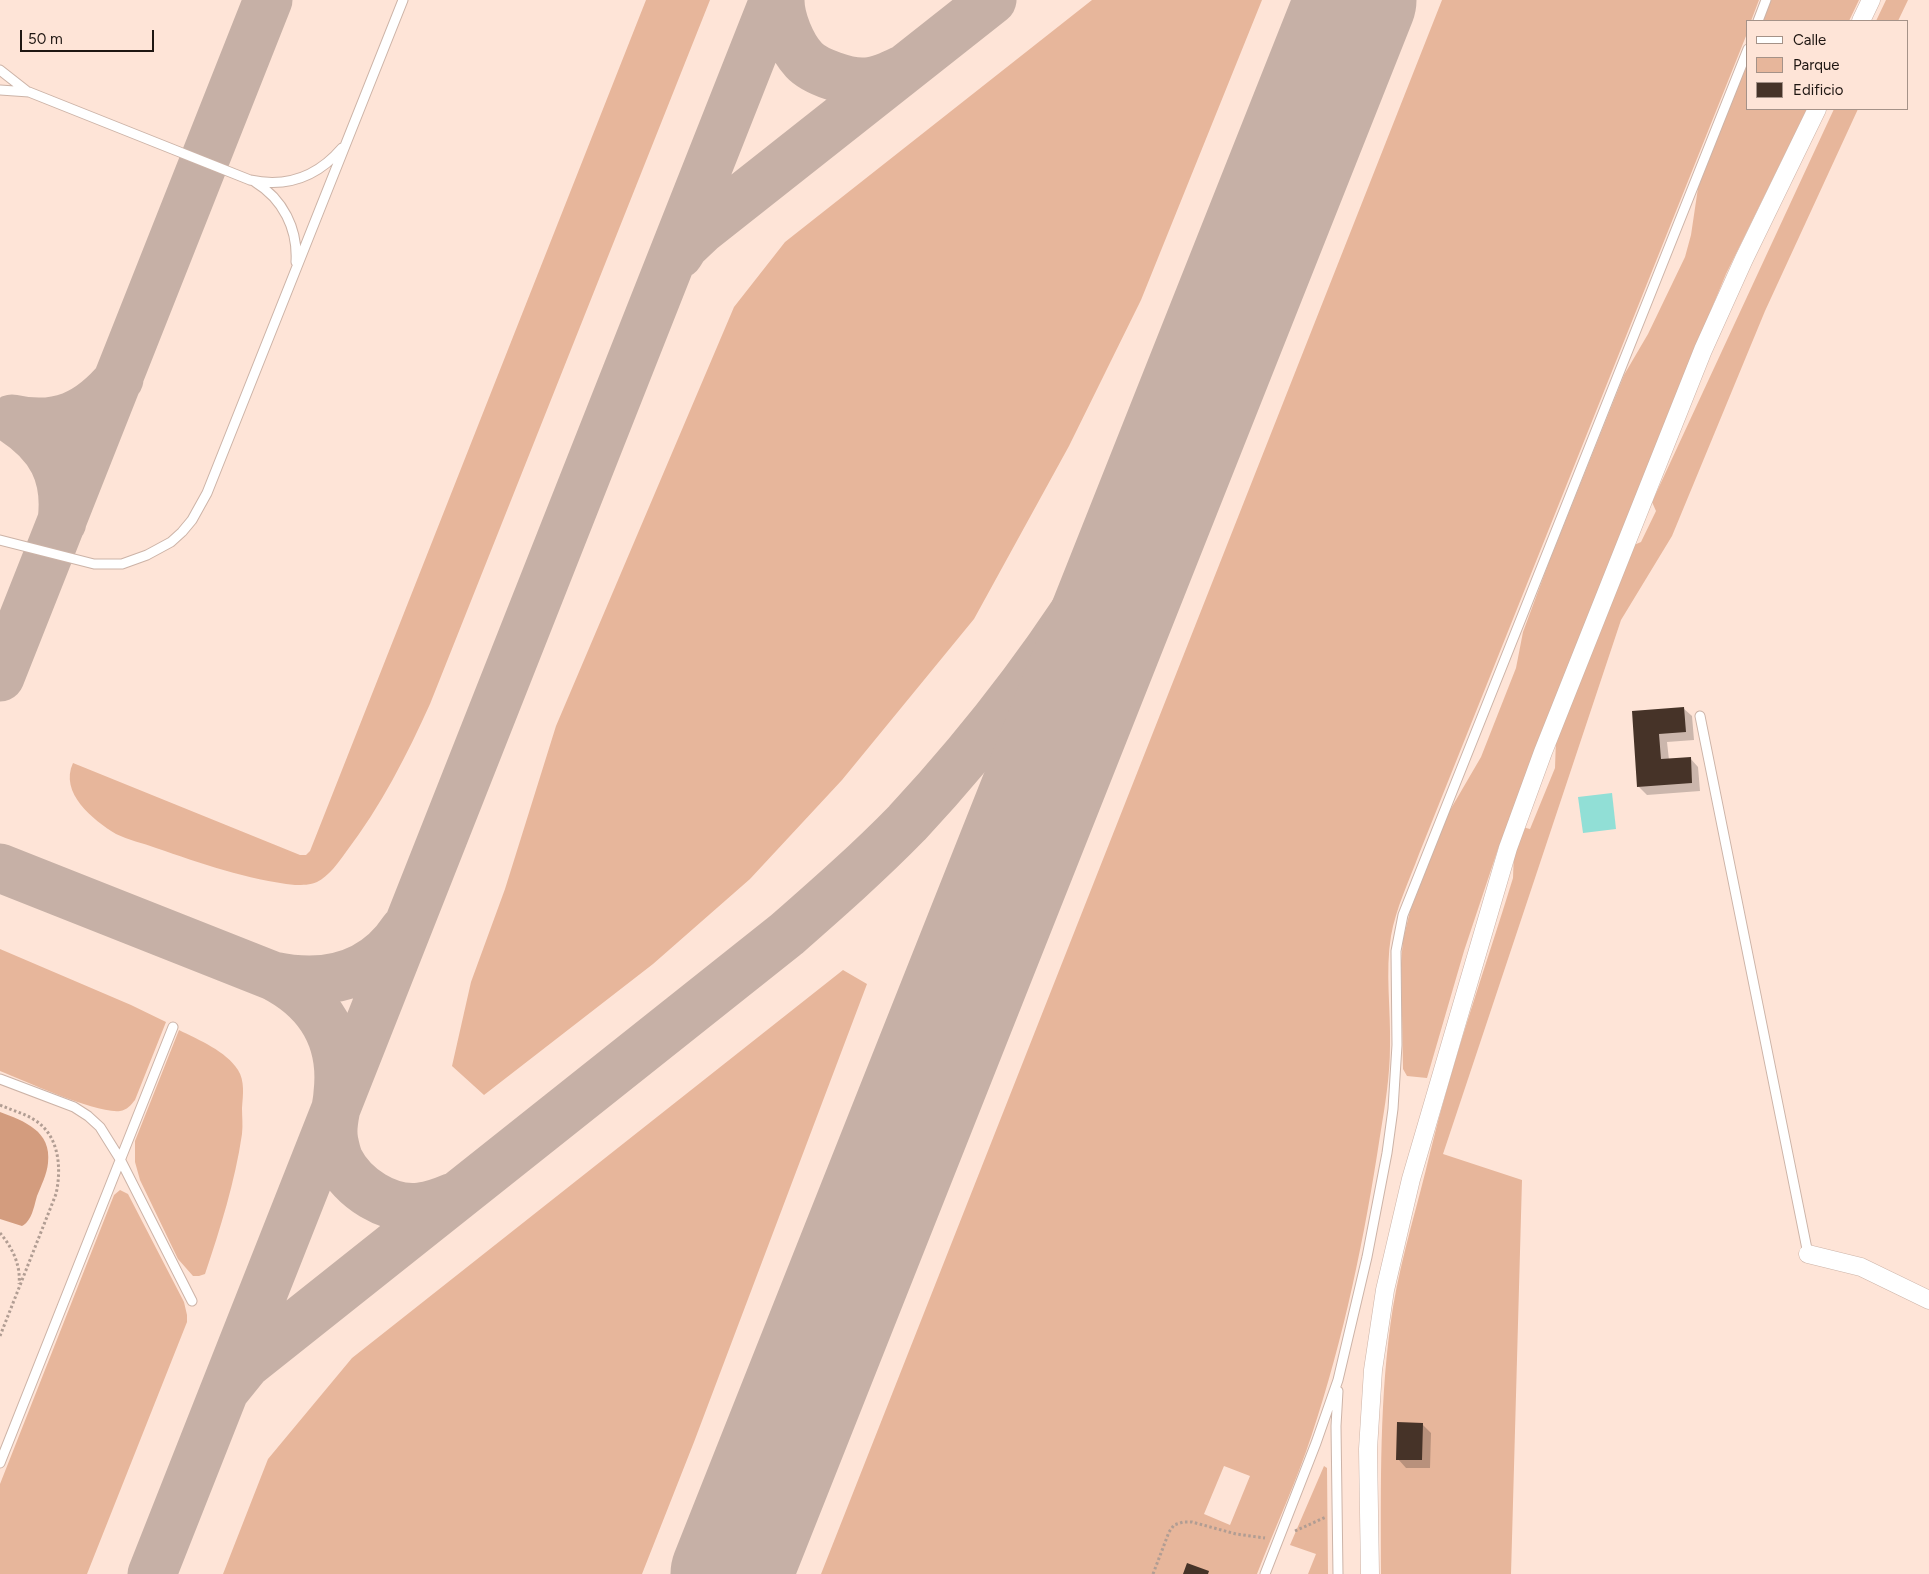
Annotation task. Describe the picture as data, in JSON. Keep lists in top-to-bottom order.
{
  "legend": ["Calle", "Parque", "Edificio"],
  "scale_bar": "50 m"
}
